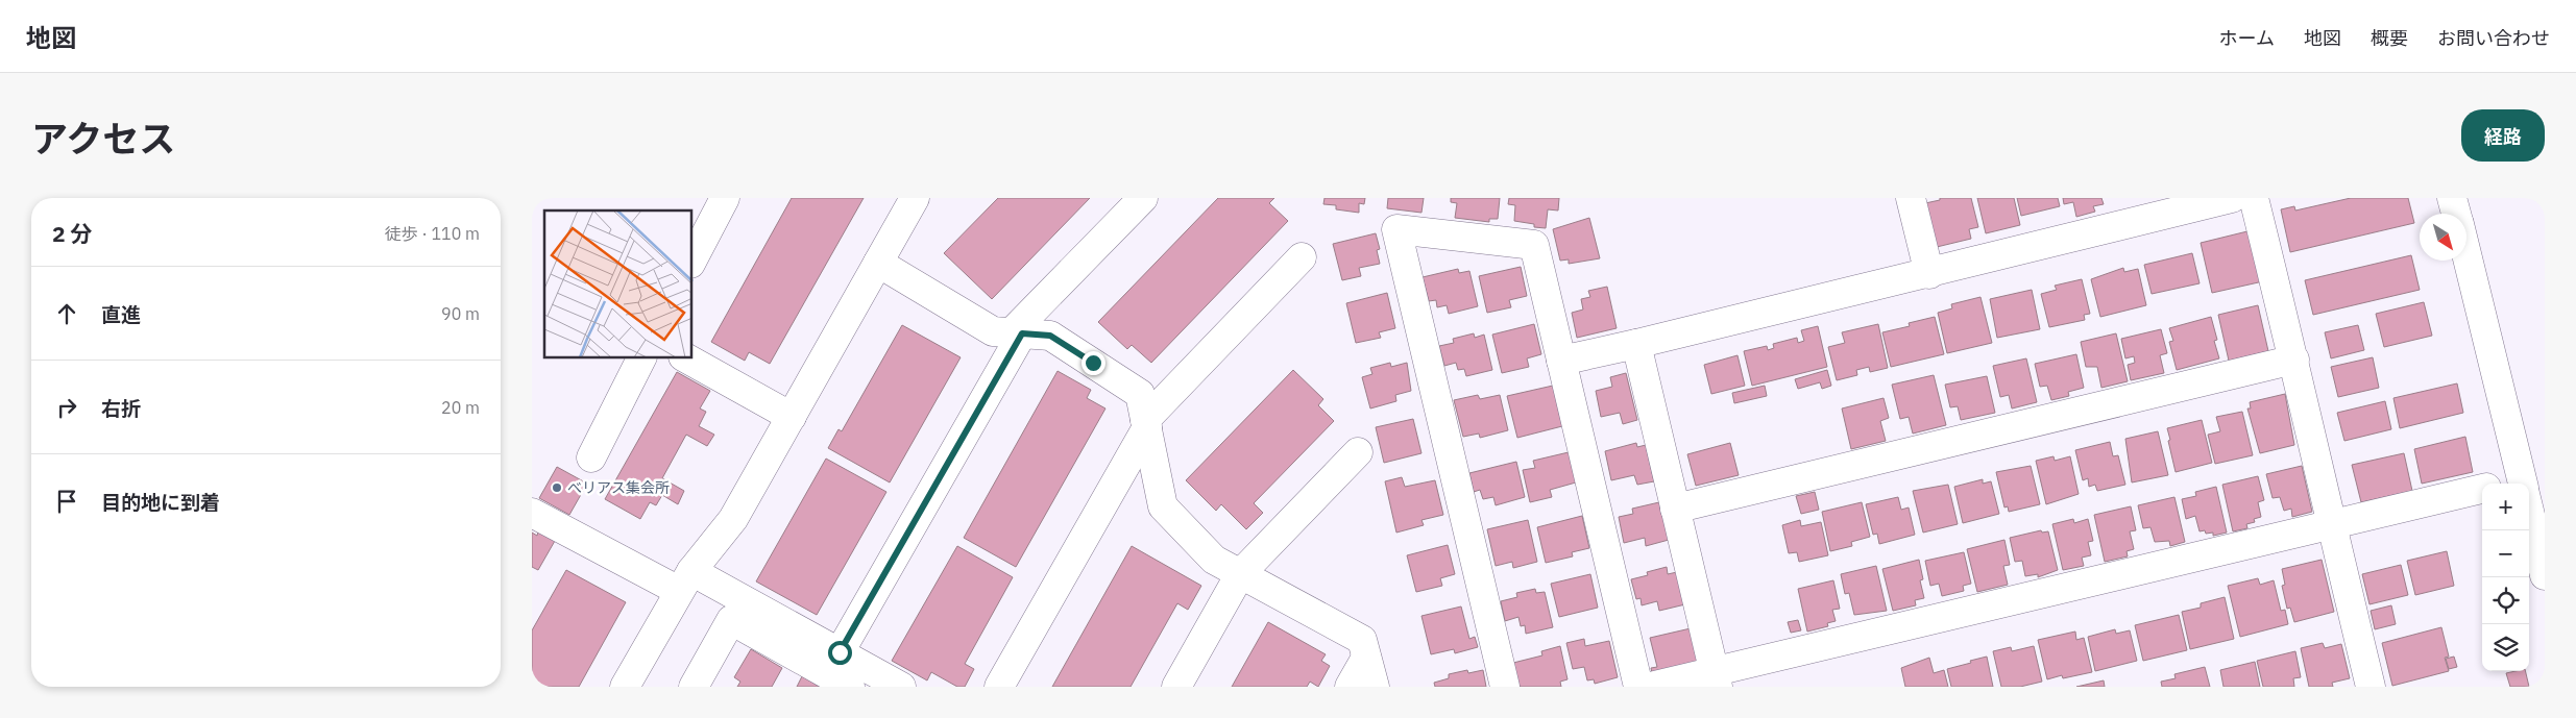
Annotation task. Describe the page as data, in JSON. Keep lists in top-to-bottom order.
{
  "places": ["べリアス集会所"],
  "north": "bottom right",
  "page": {
    "header": "地図",
    "nav": [
      "ホーム",
      "地図",
      "概要",
      "お問い合わせ"
    ],
    "title": "アクセス",
    "buttons": "経路",
    "heading": ["2 分", "徒歩 · 110 m"],
    "list": [
      ["直進", "90 m"],
      ["右折", "20 m"],
      "目的地に到着"
    ],
    "map_buttons": ["+", "−"]
  }
}
